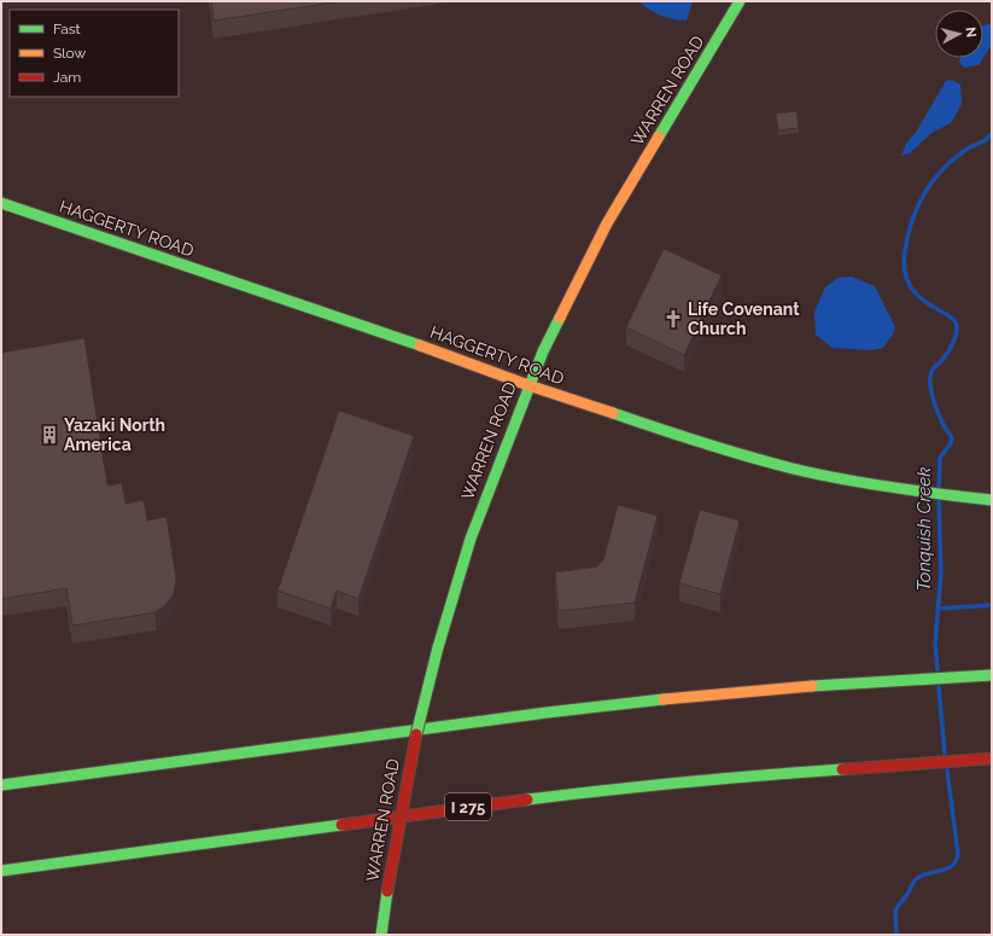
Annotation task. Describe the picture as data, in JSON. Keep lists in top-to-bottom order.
{
  "streets": {
    "main road": ["WARREN ROAD", "HAGGERTY ROAD", "I 275"]
  },
  "crossings": [
    ["WARREN ROAD", "HAGGERTY ROAD"]
  ],
  "water": ["Tonquish Creek"],
  "places": {
    "church": ["Life Covenant Church"],
    "building": ["Yazaki North America"]
  },
  "legend": ["Fast", "Slow", "Jam"],
  "north": "right"
}
